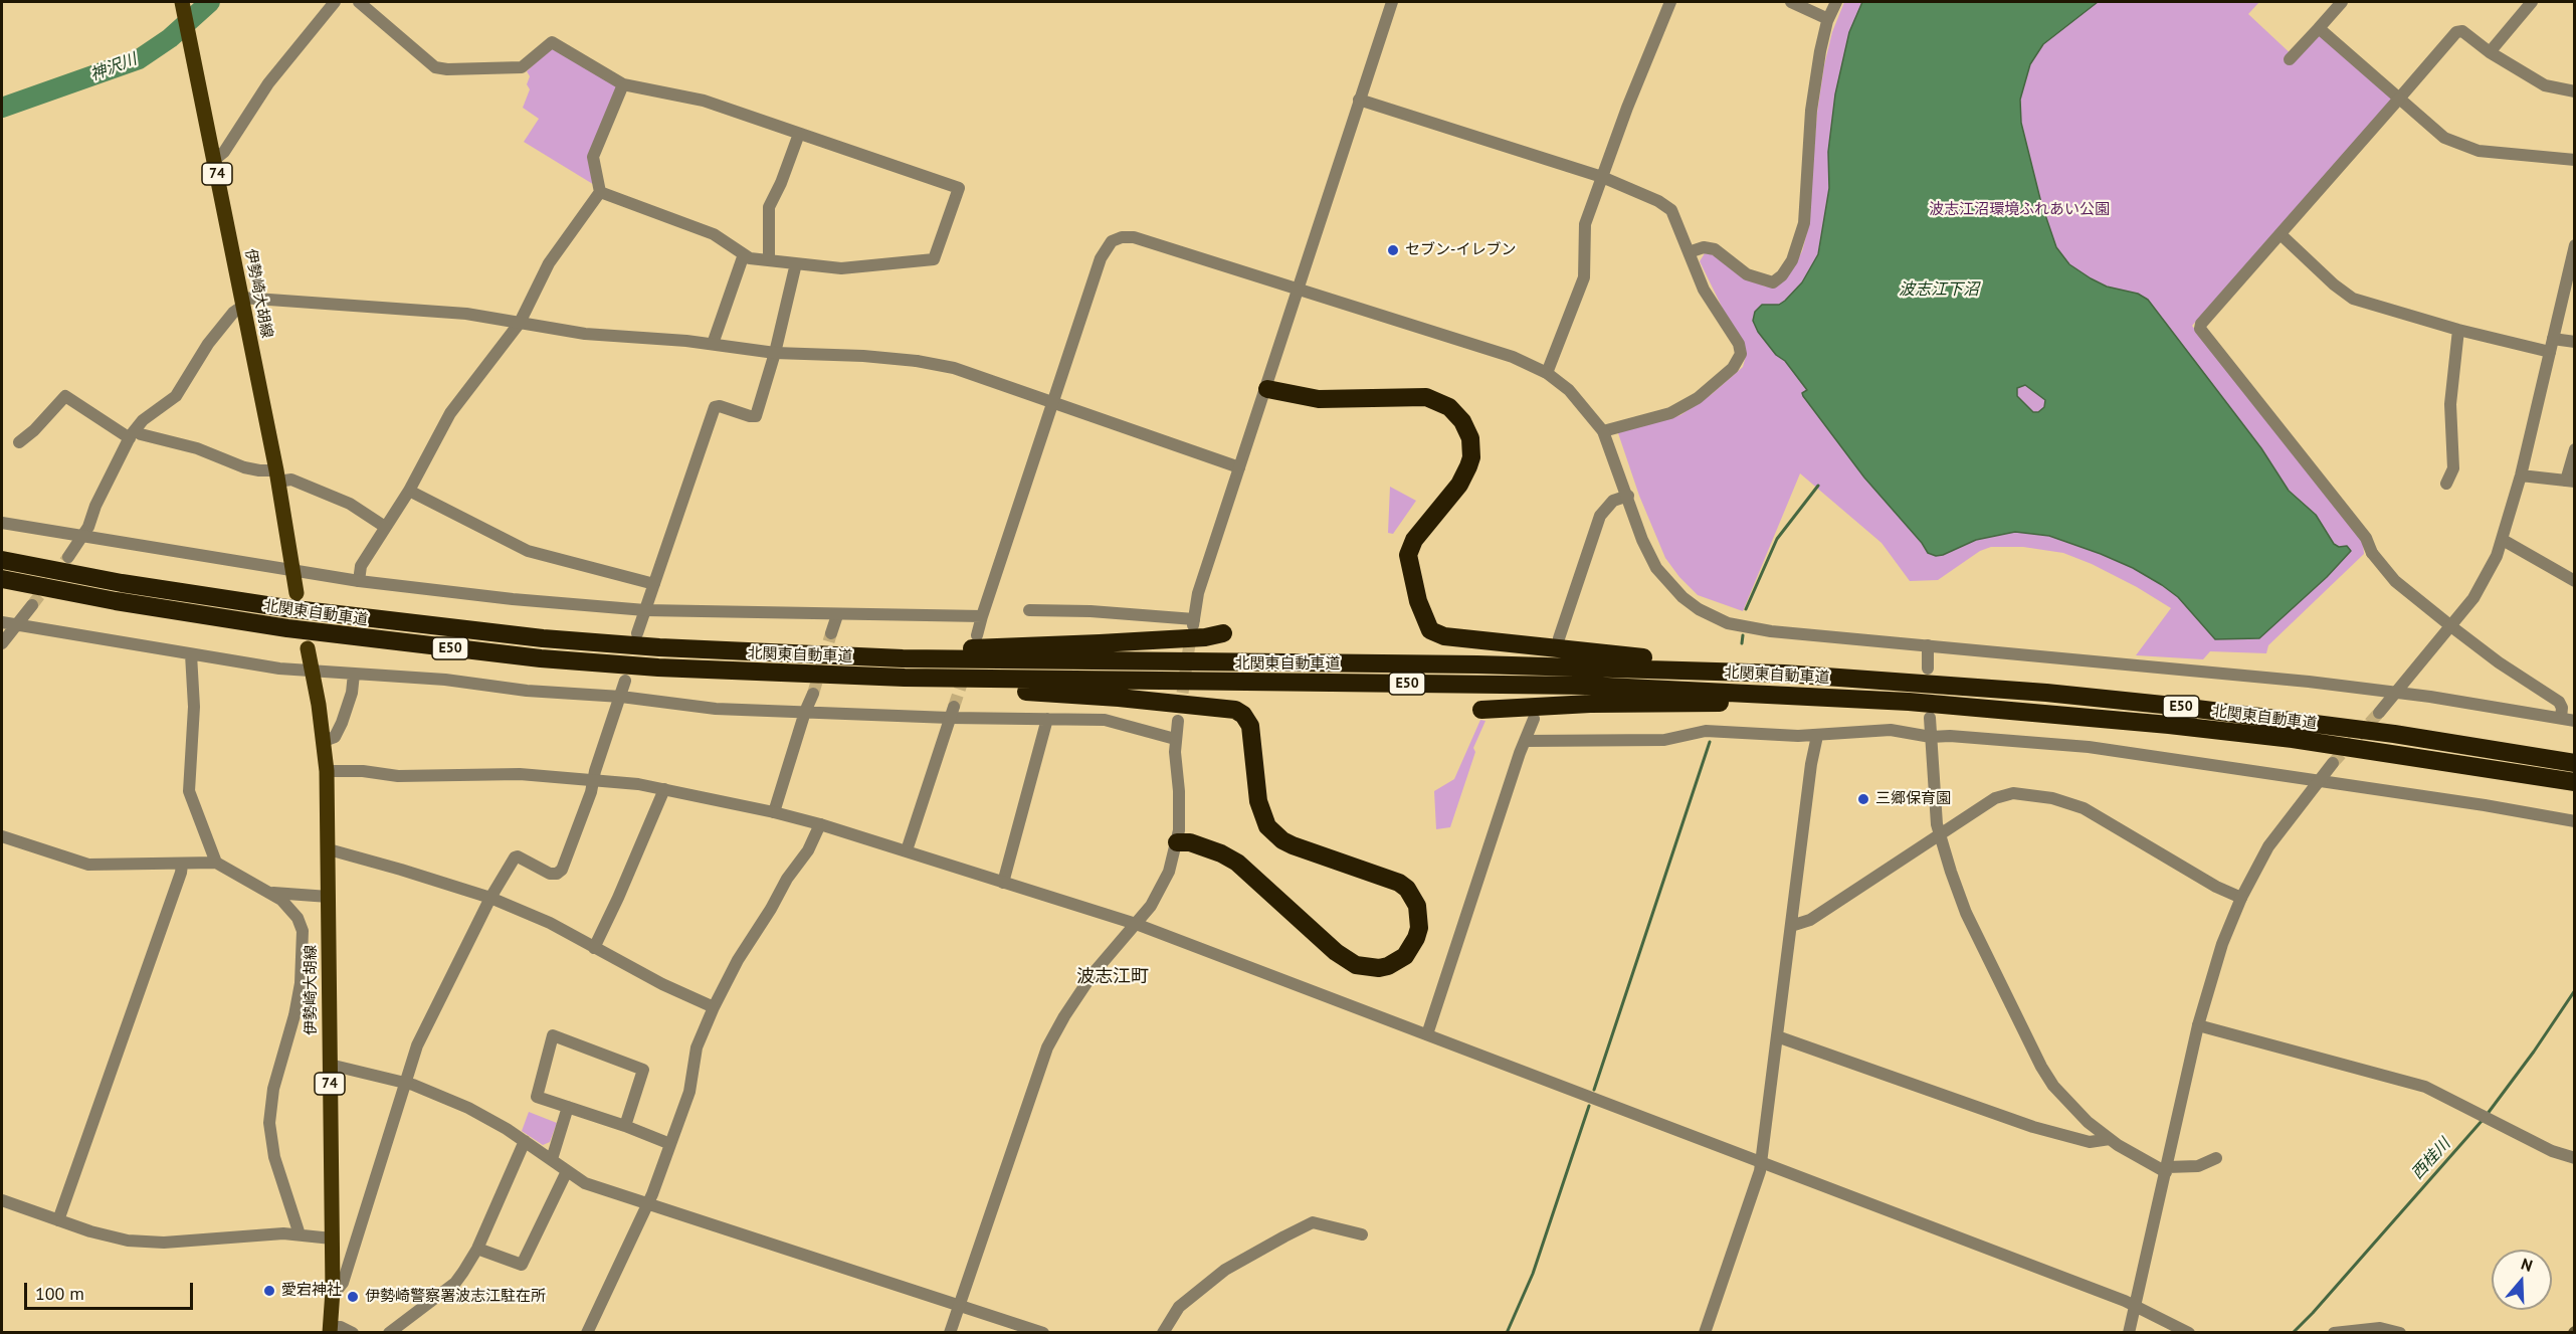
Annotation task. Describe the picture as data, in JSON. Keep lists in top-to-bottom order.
{
  "streets": {
    "highway": ["北関東自動車道", "E50"],
    "main road": ["74", "伊勢崎大胡線"]
  },
  "districts": ["波志江町"],
  "water": ["神沢川", "波志江下沼", "西桂川"],
  "parks": ["波志江沼環境ふれあい公園"],
  "places": [
    "セブン-イレブン",
    "三郷保育園",
    "愛宕神社",
    "伊勢崎警察署波志江駐在所"
  ],
  "scale_bar": "100 m",
  "north": "top"
}
